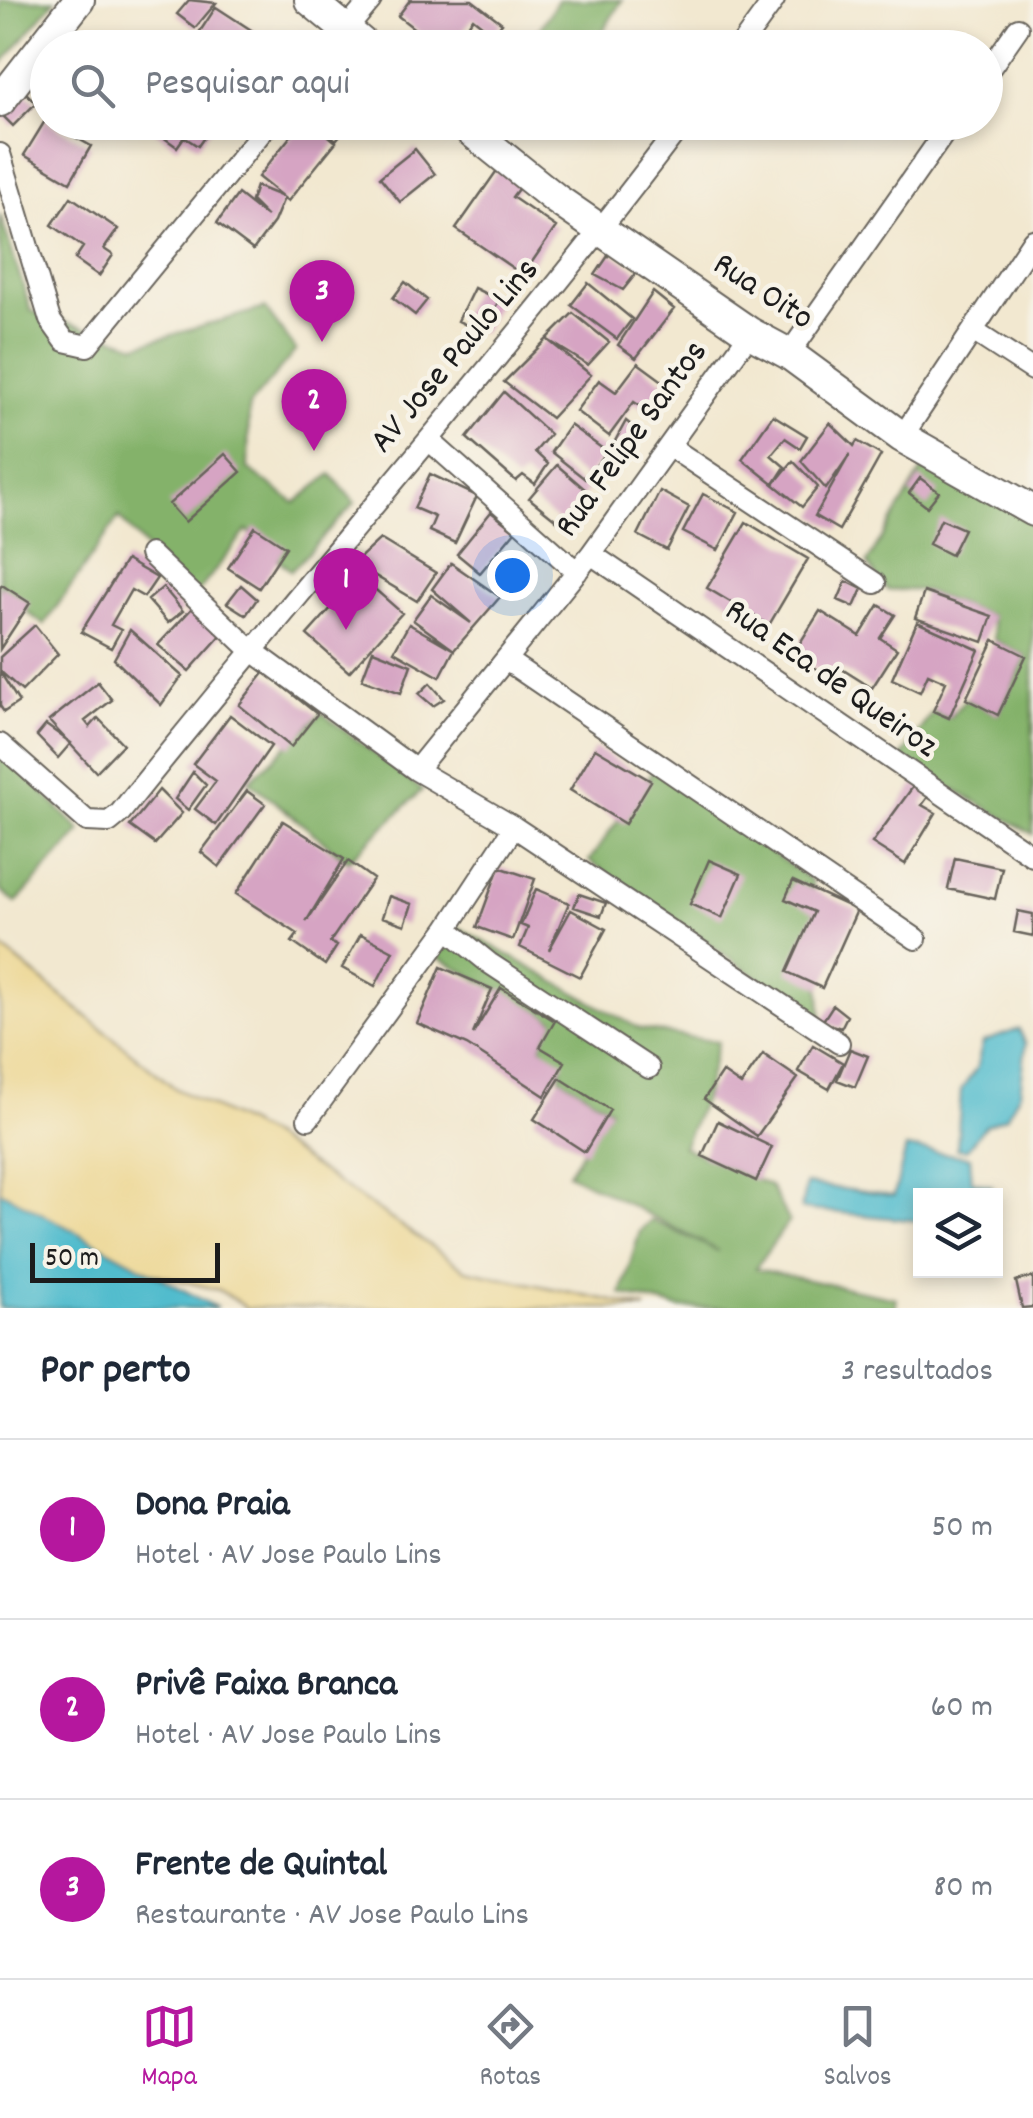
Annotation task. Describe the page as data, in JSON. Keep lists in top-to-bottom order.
{
  "streets": {
    "main road": ["Rua Oito"],
    "street": ["AV Jose Paulo Lins", "Rua Felipe Santos", "Rua Eca de Queiroz"]
  },
  "crossings": [
    ["Rua Oito", "AV Jose Paulo Lins"],
    ["Rua Oito", "Rua Felipe Santos"],
    ["Rua Felipe Santos", "Rua Eca de Queiroz"]
  ],
  "scale_bar": "50 m",
  "page": {
    "search": "Pesquisar aqui",
    "pins": ["3", "2", "1"],
    "scale": "50 m",
    "heading": ["Por perto", "3 resultados"],
    "list": [
      {
        "mark": "1",
        "name": "Dona Praia",
        "note": "Hotel · AV Jose Paulo Lins",
        "value": "50 m"
      },
      {
        "mark": "2",
        "name": "Privê Faixa Branca",
        "note": "Hotel · AV Jose Paulo Lins",
        "value": "60 m"
      },
      {
        "mark": "3",
        "name": "Frente de Quintal",
        "note": "Restaurante · AV Jose Paulo Lins",
        "value": "80 m"
      }
    ],
    "nav": ["Mapa", "Rotas", "Salvos"]
  }
}
